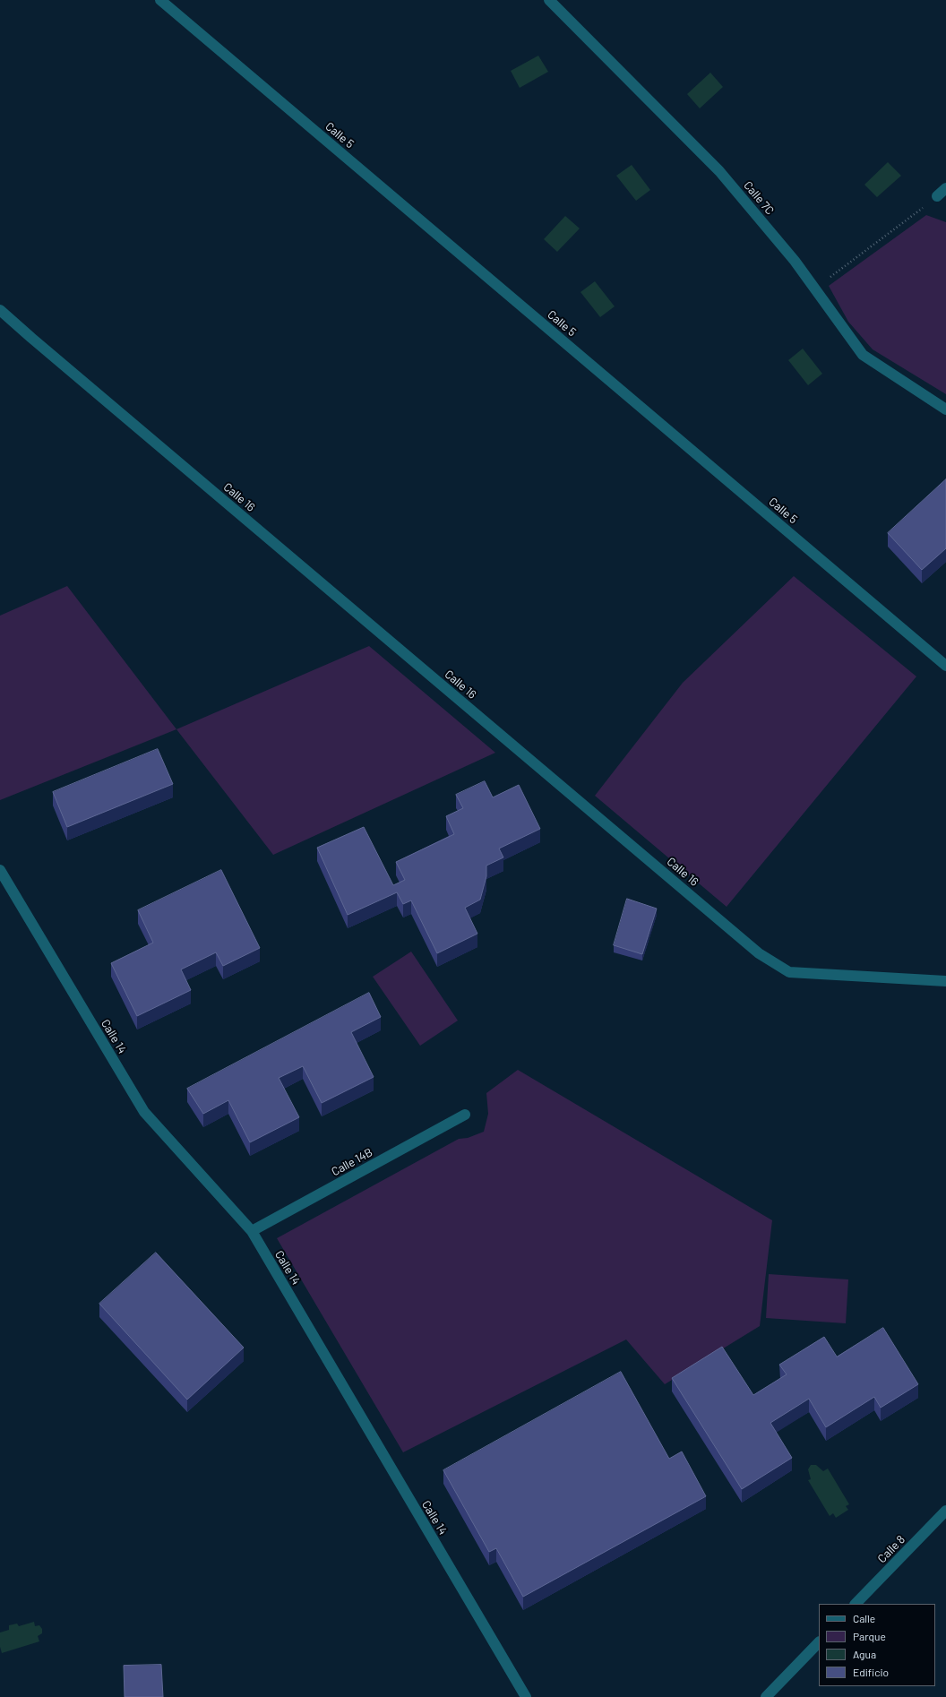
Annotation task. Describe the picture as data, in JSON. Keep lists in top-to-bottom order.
{
  "streets": {
    "street": [
      "Calle 5",
      "Calle 7C",
      "Calle 16",
      "Calle 14",
      "Calle 14B",
      "Calle 8"
    ]
  },
  "crossings": [
    ["Calle 14", "Calle 14B"]
  ],
  "legend": [
    "Calle",
    "Parque",
    "Agua",
    "Edificio"
  ]
}
